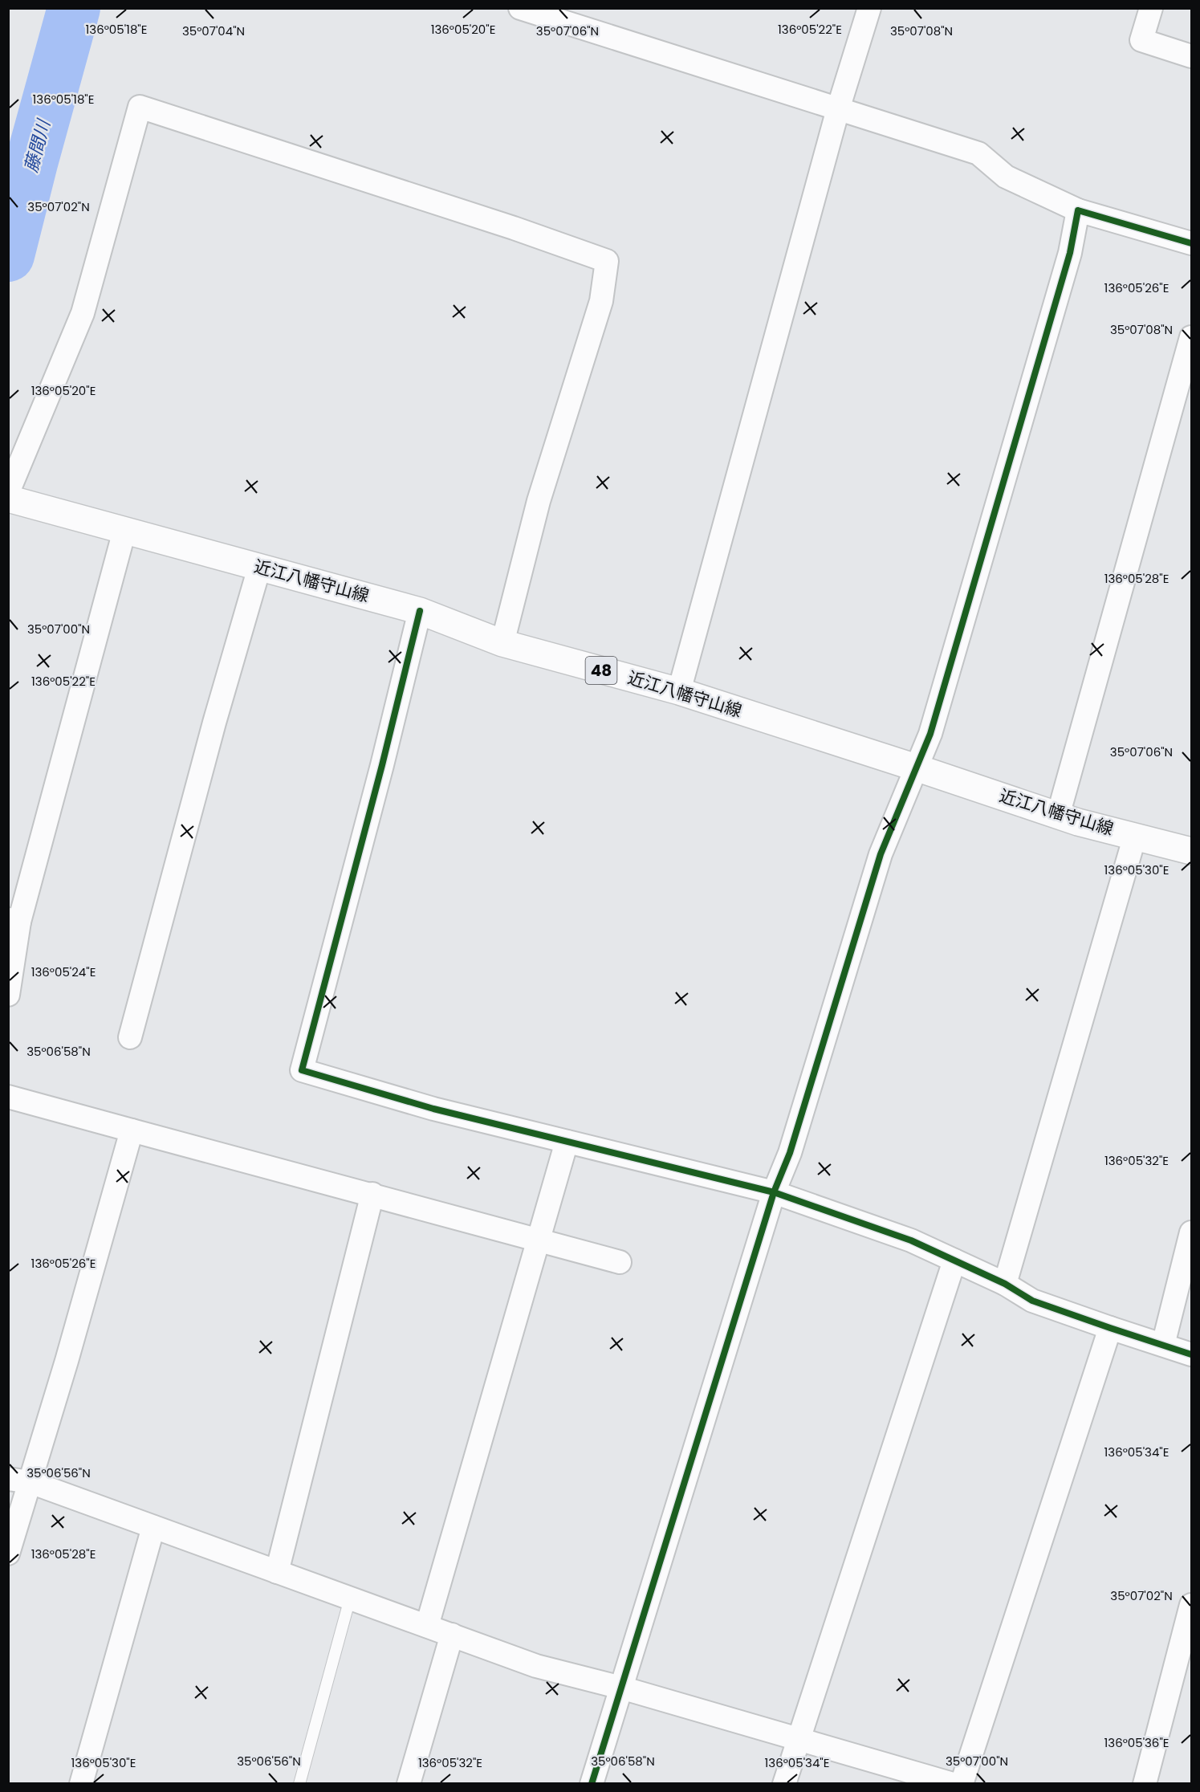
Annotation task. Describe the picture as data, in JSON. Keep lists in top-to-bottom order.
{
  "streets": {
    "main road": ["近江八幡守山線", "48"]
  },
  "water": ["藤間川"],
  "coordinates": [
    "136°05'18\"E",
    "136°05'20\"E",
    "136°05'22\"E",
    "35°07'04\"N",
    "35°07'06\"N",
    "35°07'08\"N",
    "35°07'02\"N",
    "136°05'26\"E",
    "136°05'28\"E",
    "35°07'00\"N",
    "136°05'30\"E",
    "136°05'24\"E",
    "35°06'58\"N",
    "136°05'32\"E",
    "136°05'34\"E",
    "35°06'56\"N",
    "136°05'36\"E"
  ]
}
